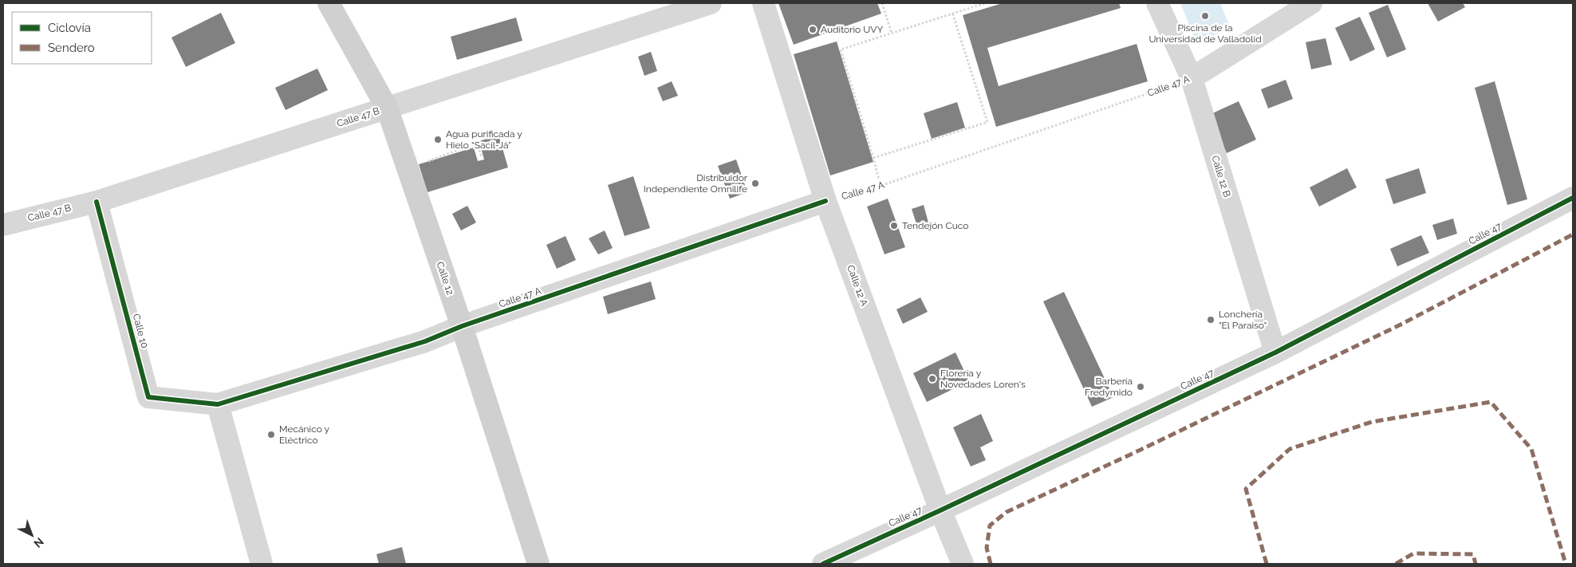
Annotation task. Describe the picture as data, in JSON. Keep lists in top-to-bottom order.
{
  "streets": {
    "street": [
      "Calle 47 A",
      "Calle 47 B",
      "Calle 12 B",
      "Calle 47",
      "Calle 12",
      "Calle 12 A",
      "Calle 10"
    ]
  },
  "crossings": [
    ["Calle 47 A", "Calle 12 B"],
    ["Calle 47 A", "Calle 12"],
    ["Calle 47 A", "Calle 12 A"],
    ["Calle 47 A", "Calle 10"],
    ["Calle 47 B", "Calle 12"],
    ["Calle 47 B", "Calle 10"],
    ["Calle 12 B", "Calle 47"],
    ["Calle 47", "Calle 12 A"]
  ],
  "places": [
    "Piscina de la Universidad de Valladolid",
    "Auditorio UVY",
    "Agua purificada y Hielo “Sacil-Já”",
    "Distribuidor Independiente Omnilife",
    "Tendejón Cuco",
    "Lonchería \"El Paraiso\"",
    "Florería y Novedades Loren's",
    "Barbería Fredymido",
    "Mecánico y Eléctrico"
  ],
  "legend": ["Ciclovía", "Sendero"],
  "north": "bottom right"
}
